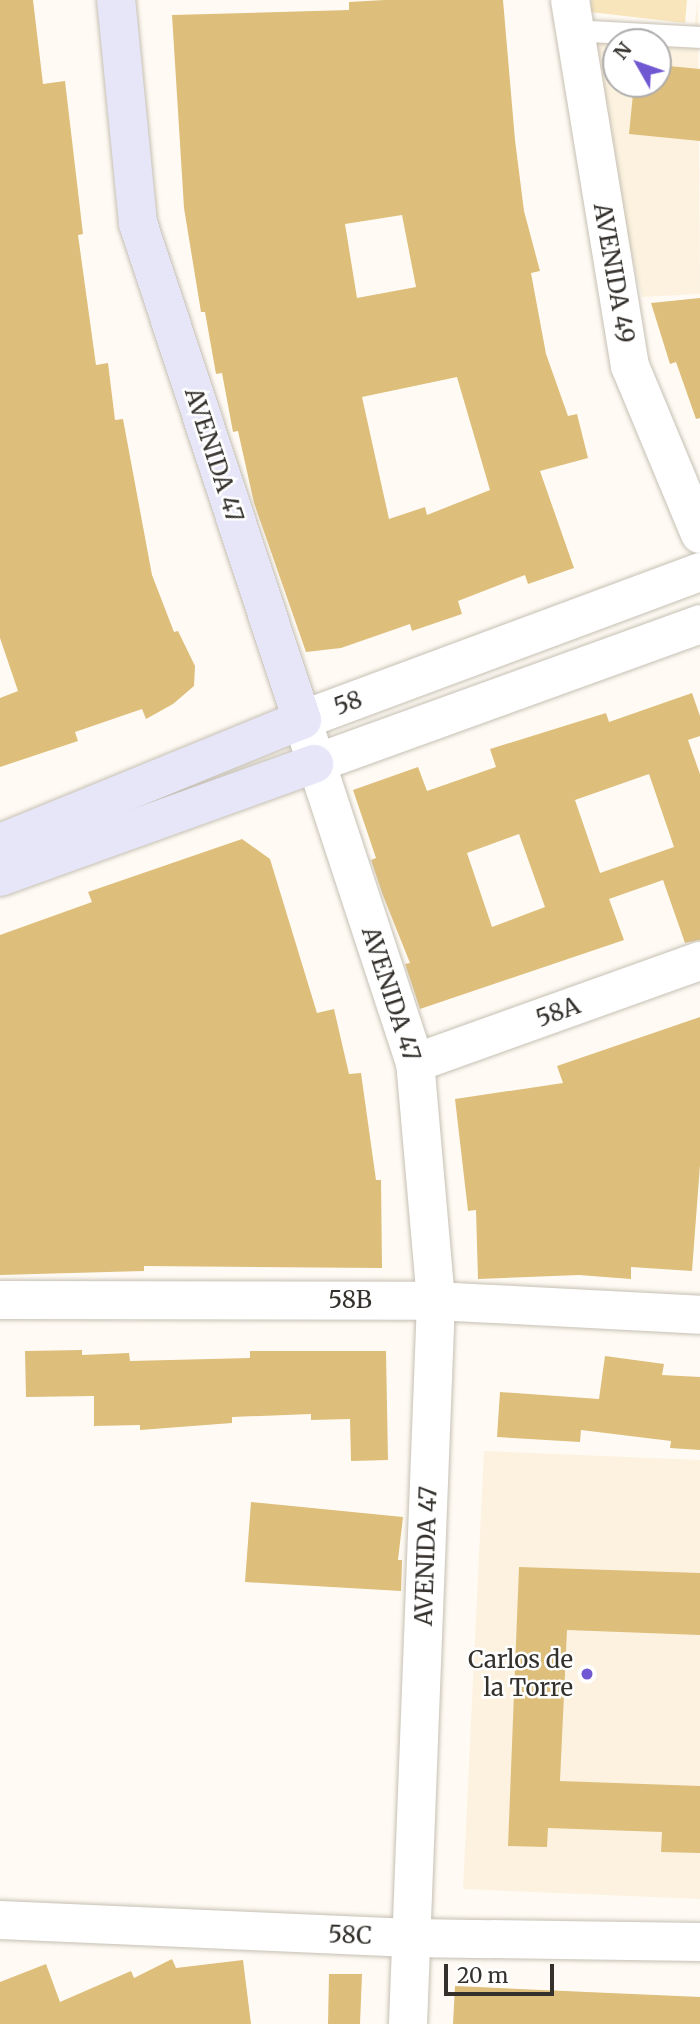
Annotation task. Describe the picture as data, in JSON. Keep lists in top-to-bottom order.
{
  "streets": {
    "street": [
      "AVENIDA 49",
      "AVENIDA 47",
      "58",
      "58A",
      "58B",
      "58C"
    ]
  },
  "crossings": [
    ["AVENIDA 47", "58"],
    ["AVENIDA 47", "58A"],
    ["AVENIDA 47", "58B"],
    ["AVENIDA 47", "58C"]
  ],
  "places": ["Carlos de la Torre"],
  "scale_bar": "20 m",
  "north": "top left"
}
